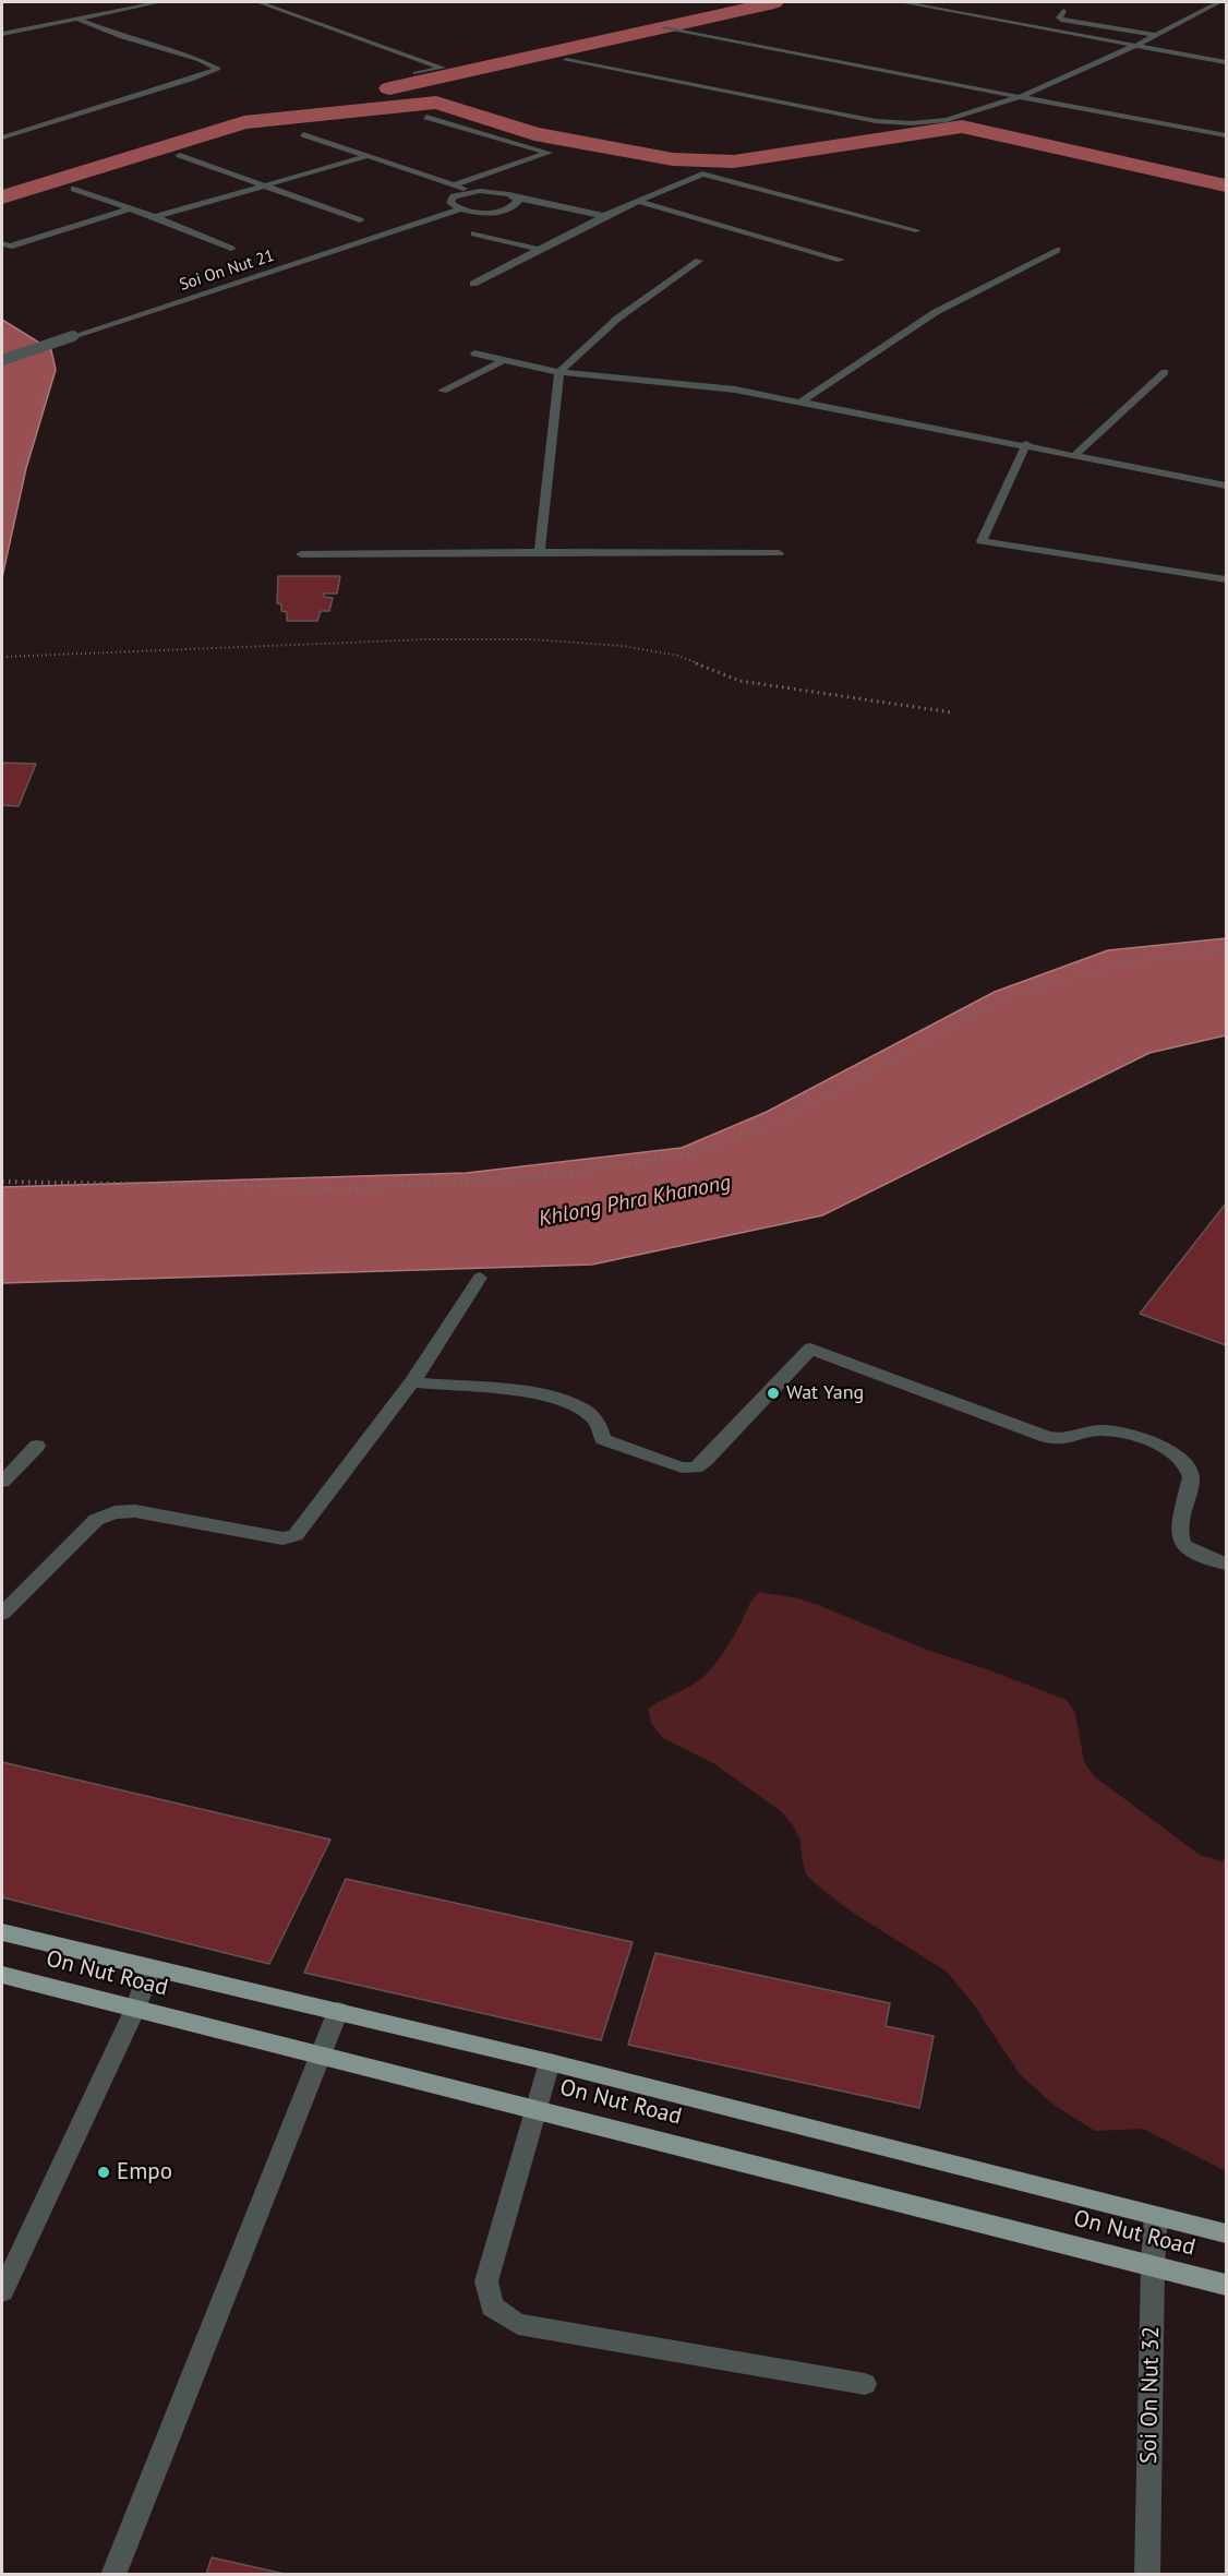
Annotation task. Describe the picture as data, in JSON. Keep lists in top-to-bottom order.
{
  "streets": {
    "main road": ["On Nut Road"],
    "street": ["Soi On Nut 21", "Soi On Nut 32"]
  },
  "crossings": [
    ["On Nut Road", "Soi On Nut 32"]
  ],
  "water": ["Khlong Phra Khanong"],
  "places": ["Wat Yang", "Empo"]
}
